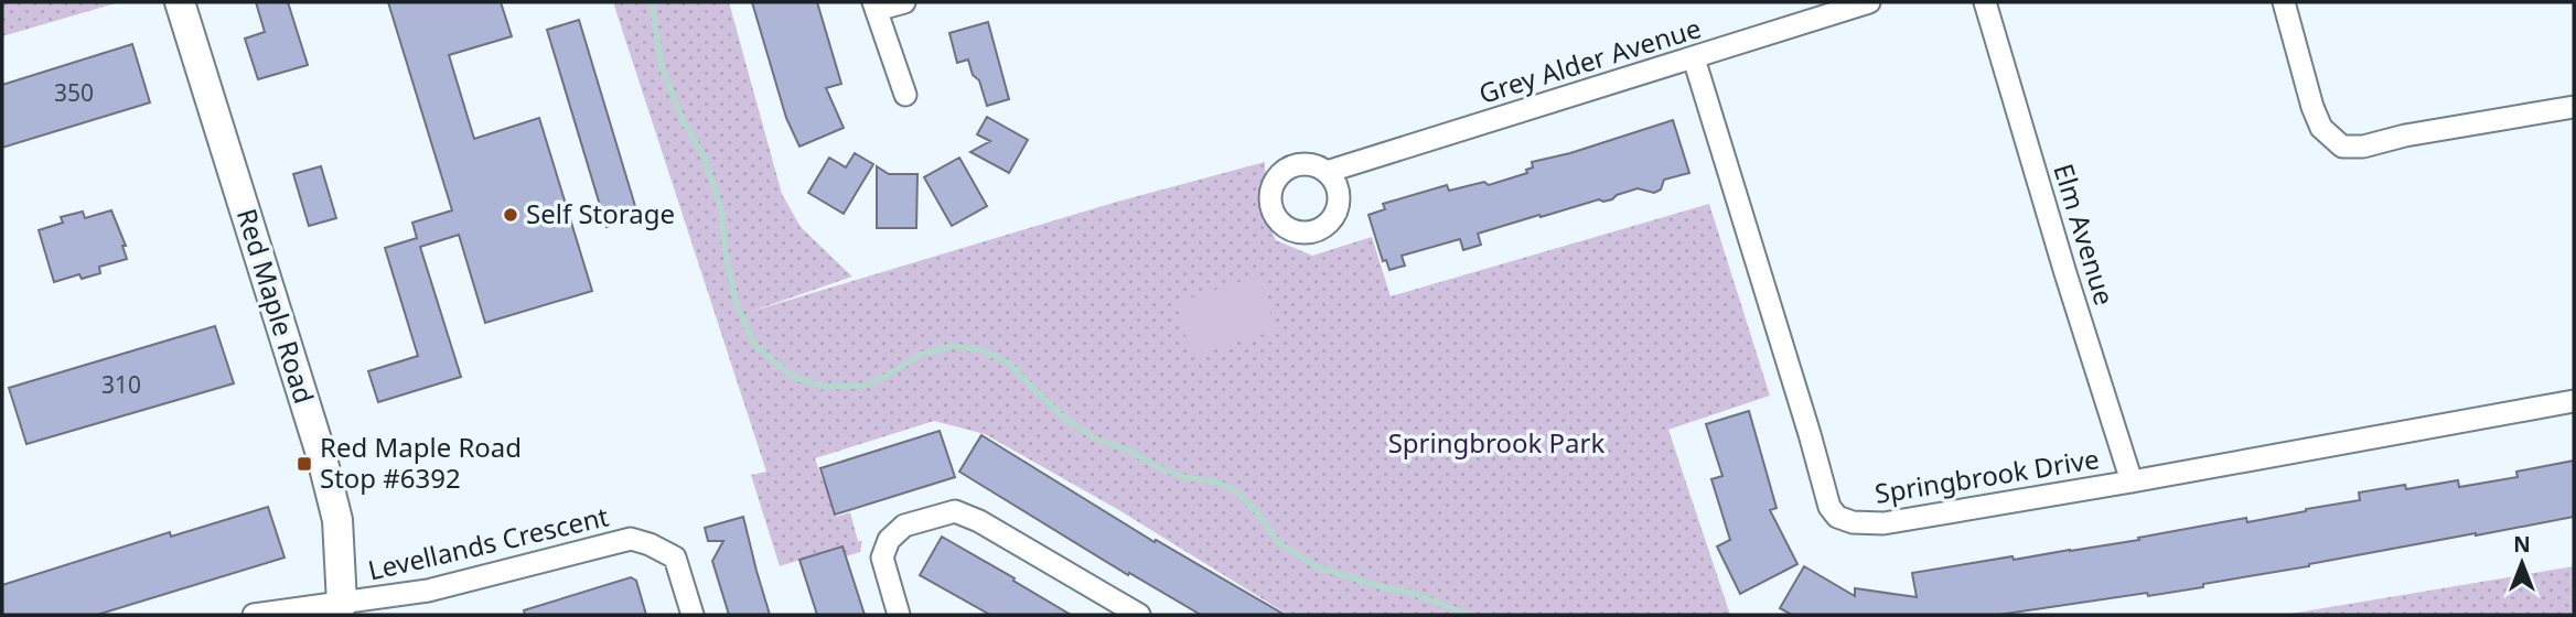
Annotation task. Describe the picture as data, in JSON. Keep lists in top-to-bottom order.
{
  "streets": {
    "street": [
      "Grey Alder Avenue",
      "Elm Avenue",
      "Red Maple Road",
      "Springbrook Drive",
      "Levellands Crescent"
    ]
  },
  "crossings": [
    ["Grey Alder Avenue", "Springbrook Drive"],
    ["Elm Avenue", "Springbrook Drive"],
    ["Red Maple Road", "Levellands Crescent"]
  ],
  "parks": ["Springbrook Park"],
  "places": {
    "other": ["Self Storage"],
    "transit": ["Red Maple Road Stop #6392"]
  },
  "house_numbers": ["350", "310"],
  "north": "top"
}
